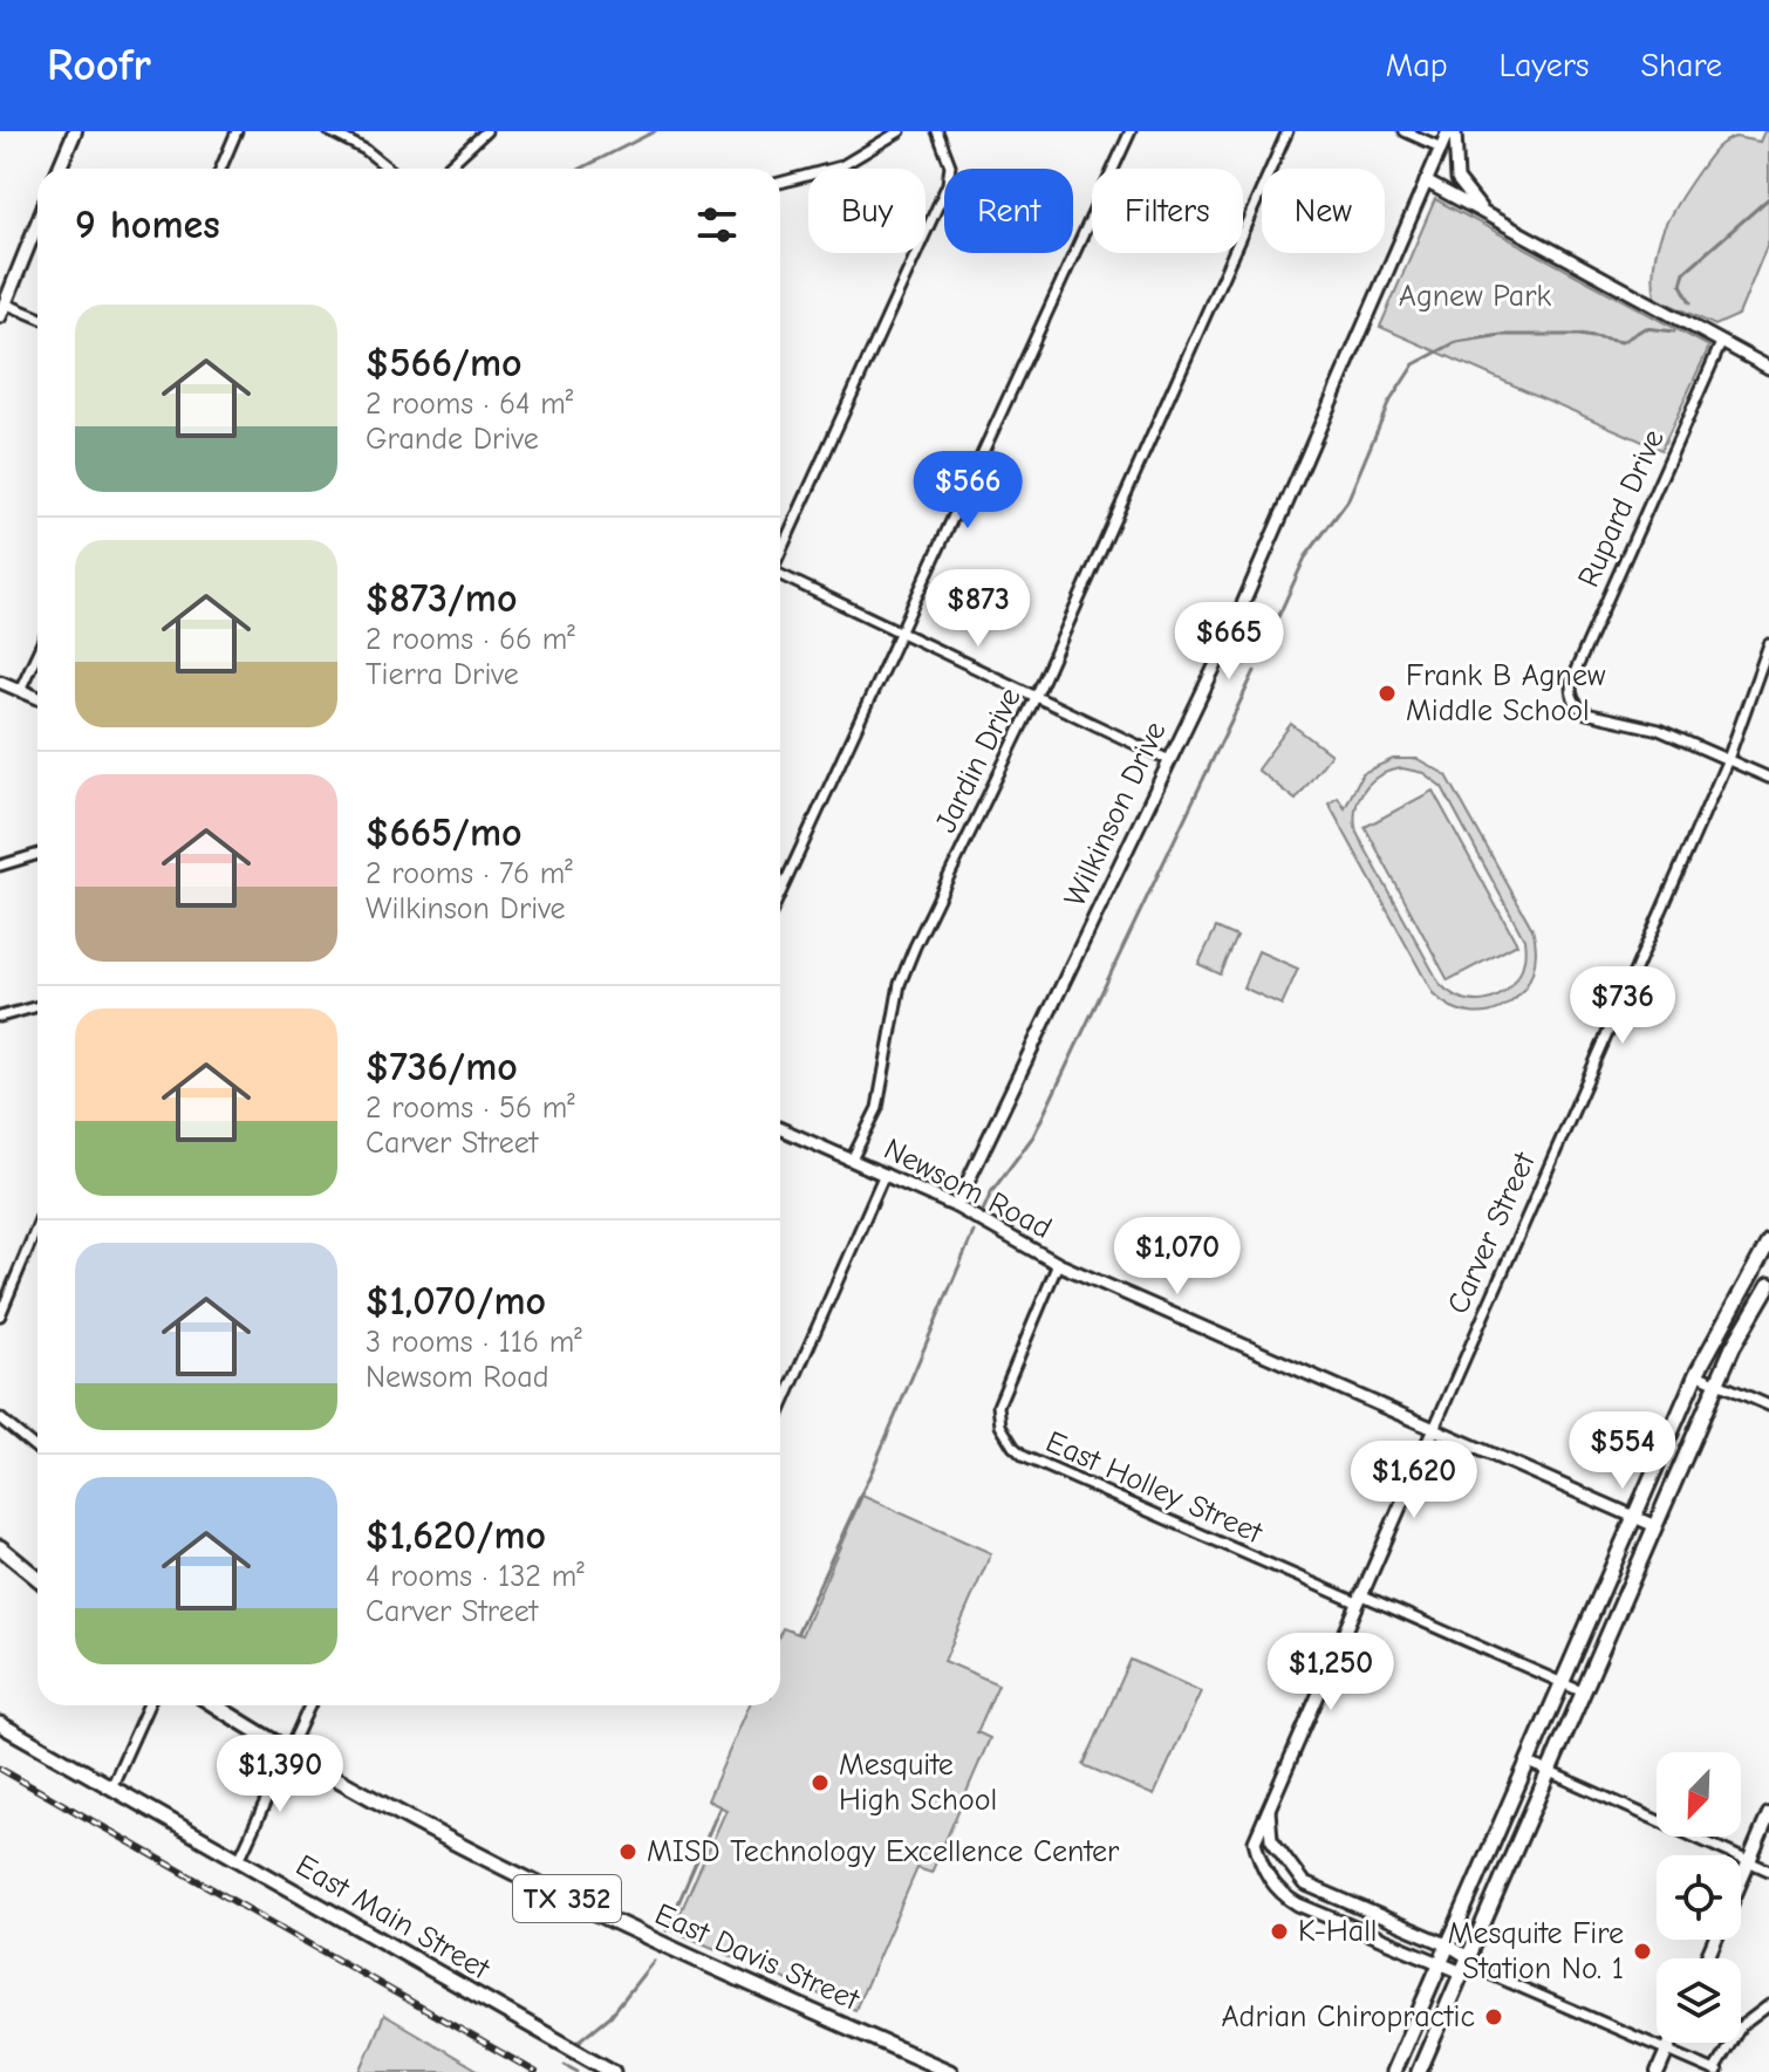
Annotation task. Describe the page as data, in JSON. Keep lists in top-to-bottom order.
{
  "streets": {
    "main road": ["TX 352", "East Main Street", "East Davis Street"],
    "street": [
      "Rupard Drive",
      "Jardin Drive",
      "Wilkinson Drive",
      "Newsom Road",
      "Carver Street",
      "East Holley Street"
    ]
  },
  "crossings": [
    ["Rupard Drive", "Carver Street"],
    ["Jardin Drive", "Newsom Road"],
    ["Wilkinson Drive", "Newsom Road"],
    ["Newsom Road", "Carver Street"],
    ["Newsom Road", "East Holley Street"],
    ["Carver Street", "East Holley Street"]
  ],
  "parks": ["Agnew Park"],
  "places": [
    "Frank B Agnew Middle School",
    "Mesquite High School",
    "MISD Technology Excellence Center",
    "K-Hall",
    "Mesquite Fire Station No. 1",
    "Adrian Chiropractic"
  ],
  "north": "bottom left",
  "page": {
    "header": "Roofr",
    "nav": ["Map", "Layers", "Share"],
    "chip": [
      "Buy",
      "Rent",
      "Filters",
      "New"
    ],
    "heading": "9 homes",
    "list": [
      {
        "name": "$566/mo",
        "note": "2 rooms · 64 m² · Grande Drive"
      },
      {
        "name": "$873/mo",
        "note": "2 rooms · 66 m² · Tierra Drive"
      },
      {
        "name": "$665/mo",
        "note": "2 rooms · 76 m² · Wilkinson Drive"
      },
      {
        "name": "$736/mo",
        "note": "2 rooms · 56 m² · Carver Street"
      },
      {
        "name": "$1,070/mo",
        "note": "3 rooms · 116 m² · Newsom Road"
      },
      {
        "name": "$1,620/mo",
        "note": "4 rooms · 132 m² · Carver Street"
      }
    ],
    "price": [
      "$566",
      "$873",
      "$665",
      "$736",
      "$1,070",
      "$554",
      "$1,620",
      "$1,250",
      "$1,390"
    ]
  }
}
